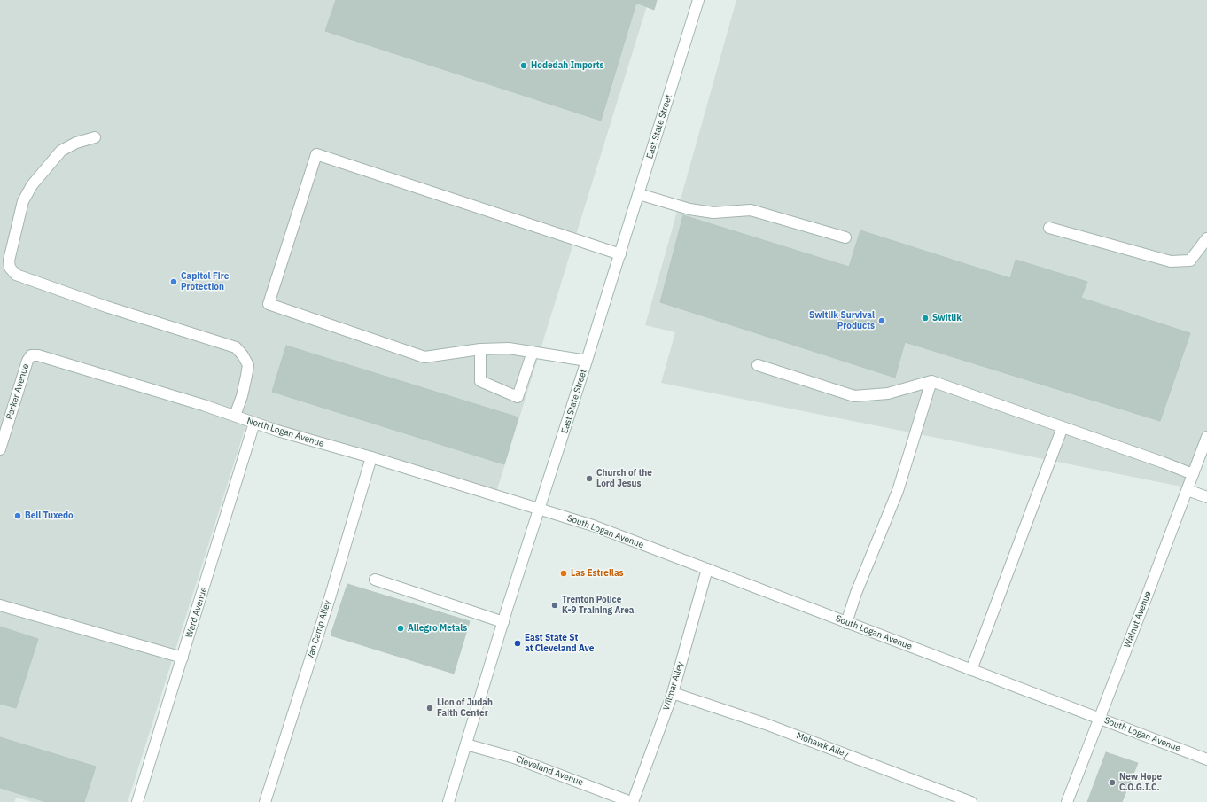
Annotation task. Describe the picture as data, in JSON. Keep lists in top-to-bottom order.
{
  "streets": {
    "street": [
      "East State Street",
      "Parker Avenue",
      "North Logan Avenue",
      "South Logan Avenue",
      "Ward Avenue",
      "Walnut Avenue",
      "Van Camp Alley",
      "Wilmar Alley",
      "Mohawk Alley",
      "Cleveland Avenue"
    ]
  },
  "crossings": [
    ["East State Street", "North Logan Avenue"],
    ["East State Street", "South Logan Avenue"],
    ["East State Street", "Cleveland Avenue"],
    ["Parker Avenue", "North Logan Avenue"],
    ["North Logan Avenue", "South Logan Avenue"],
    ["North Logan Avenue", "Ward Avenue"],
    ["North Logan Avenue", "Van Camp Alley"],
    ["South Logan Avenue", "Walnut Avenue"],
    ["South Logan Avenue", "Wilmar Alley"],
    ["Wilmar Alley", "Mohawk Alley"],
    ["Wilmar Alley", "Cleveland Avenue"]
  ],
  "places": [
    "Hodedah Imports",
    "Capitol Fire Protection",
    "Switlik",
    "Switlik Survival Products",
    "Church of the Lord Jesus",
    "Bell Tuxedo",
    "Las Estrellas",
    "Trenton Police K-9 Training Area",
    "Allegro Metals",
    "East State St at Cleveland Ave",
    "Lion of Judah Faith Center",
    "New Hope C.O.G.I.C."
  ]
}
